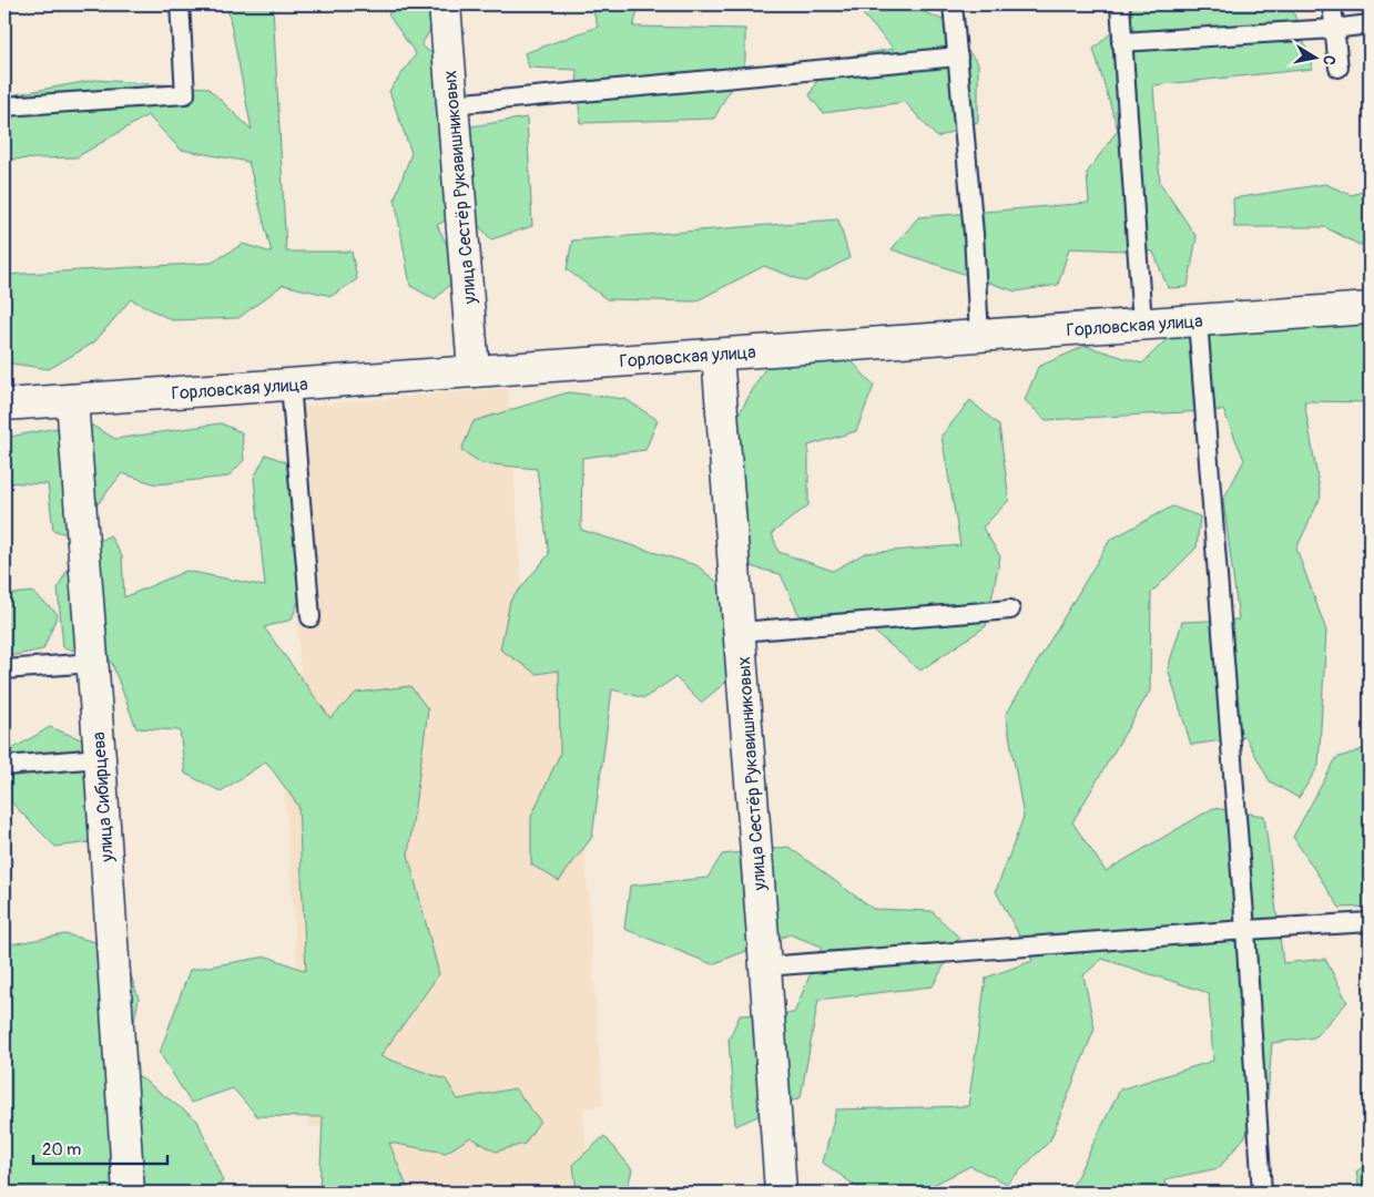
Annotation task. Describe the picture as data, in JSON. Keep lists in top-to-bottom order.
{
  "streets": {
    "street": ["улица Сестёр Рукавишниковых", "Горловская улица", "улица Сибирцева"]
  },
  "crossings": [
    ["улица Сестёр Рукавишниковых", "Горловская улица"],
    ["Горловская улица", "улица Сибирцева"]
  ],
  "scale_bar": "20 m",
  "north": "right"
}
